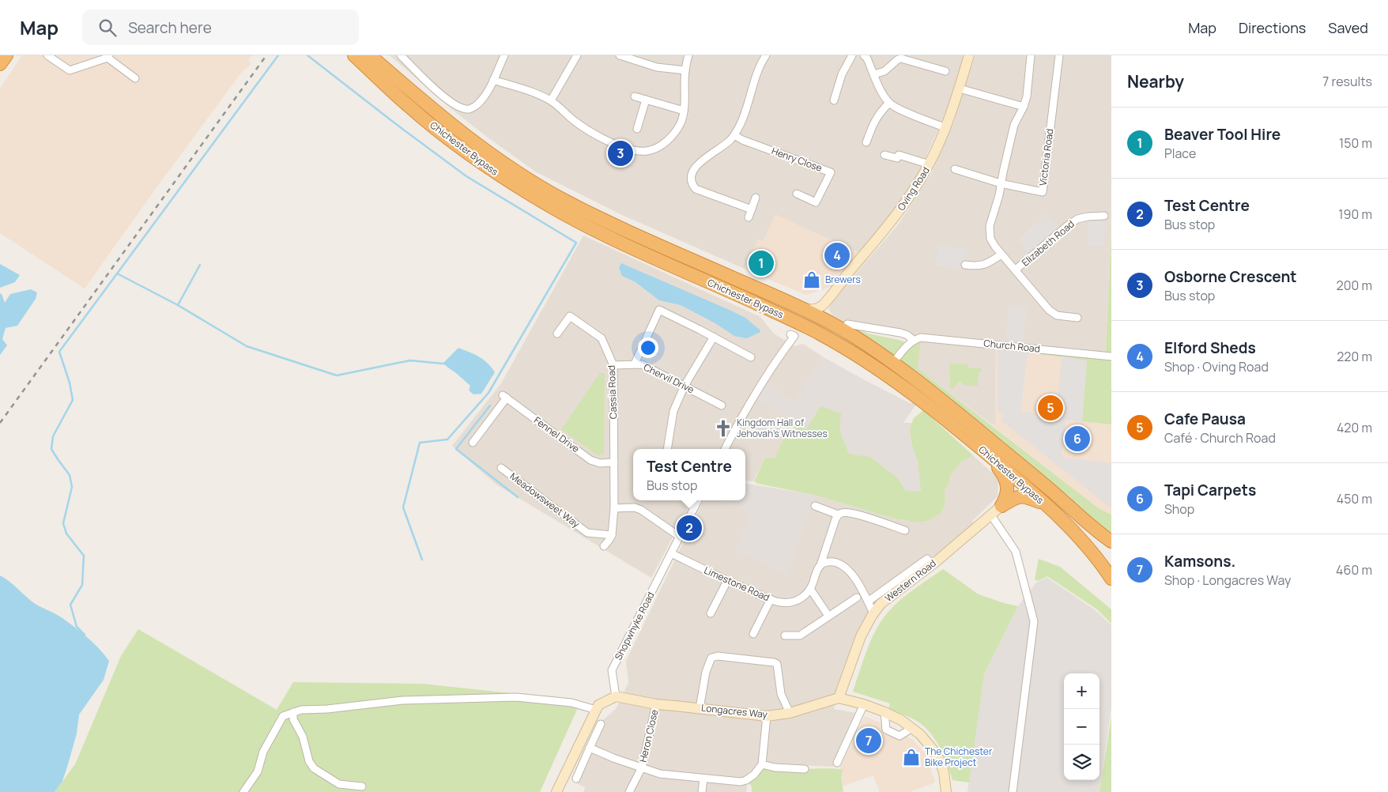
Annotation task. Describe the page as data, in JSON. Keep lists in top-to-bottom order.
{
  "streets": {
    "highway": ["Chichester Bypass"],
    "main road": ["Oving Road", "Western Road", "Longacres Way"],
    "street": [
      "Victoria Road",
      "Henry Close",
      "Elizabeth Road",
      "Church Road",
      "Chervil Drive",
      "Cassia Road",
      "Fennel Drive",
      "Meadowsweet Way",
      "Limestone Road",
      "Shopwhyke Road",
      "Heron Close"
    ]
  },
  "crossings": [
    ["Victoria Road", "Elizabeth Road"],
    ["Chervil Drive", "Cassia Road"],
    ["Cassia Road", "Fennel Drive"],
    ["Cassia Road", "Meadowsweet Way"],
    ["Western Road", "Longacres Way"],
    ["Limestone Road", "Shopwhyke Road"],
    ["Shopwhyke Road", "Longacres Way"],
    ["Longacres Way", "Heron Close"]
  ],
  "places": {
    "shop": ["Brewers", "The Chichester Bike Project"],
    "church": ["Kingdom Hall of Jehovah's Witnesses"]
  },
  "page": {
    "header": "Map",
    "search": "Search here",
    "nav": ["Map", "Directions", "Saved"],
    "heading": ["Nearby", "7 results"],
    "list": [
      {
        "mark": "1",
        "name": "Beaver Tool Hire",
        "note": "Place",
        "value": "150 m"
      },
      {
        "mark": "2",
        "name": "Test Centre",
        "note": "Bus stop",
        "value": "190 m"
      },
      {
        "mark": "3",
        "name": "Osborne Crescent",
        "note": "Bus stop",
        "value": "200 m"
      },
      {
        "mark": "4",
        "name": "Elford Sheds",
        "note": "Shop · Oving Road",
        "value": "220 m"
      },
      {
        "mark": "5",
        "name": "Cafe Pausa",
        "note": "Café · Church Road",
        "value": "420 m"
      },
      {
        "mark": "6",
        "name": "Tapi Carpets",
        "note": "Shop",
        "value": "450 m"
      },
      {
        "mark": "7",
        "name": "Kamsons.",
        "note": "Shop · Longacres Way",
        "value": "460 m"
      }
    ],
    "pins": [
      "3",
      "4",
      "1",
      "5",
      "6",
      "2",
      "7"
    ],
    "popup": ["Test Centre", "Bus stop"],
    "map_buttons": ["+", "−"]
  }
}
